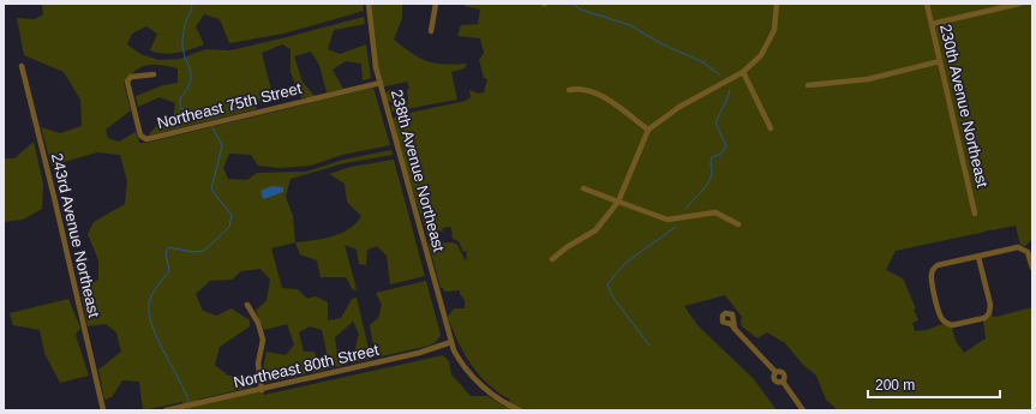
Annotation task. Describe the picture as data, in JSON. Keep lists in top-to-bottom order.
{
  "streets": {
    "street": [
      "Northeast 75th Street",
      "230th Avenue Northeast",
      "238th Avenue Northeast",
      "243rd Avenue Northeast",
      "Northeast 80th Street"
    ]
  },
  "crossings": [
    ["Northeast 75th Street", "238th Avenue Northeast"],
    ["238th Avenue Northeast", "Northeast 80th Street"]
  ],
  "scale_bar": "200 m"
}
